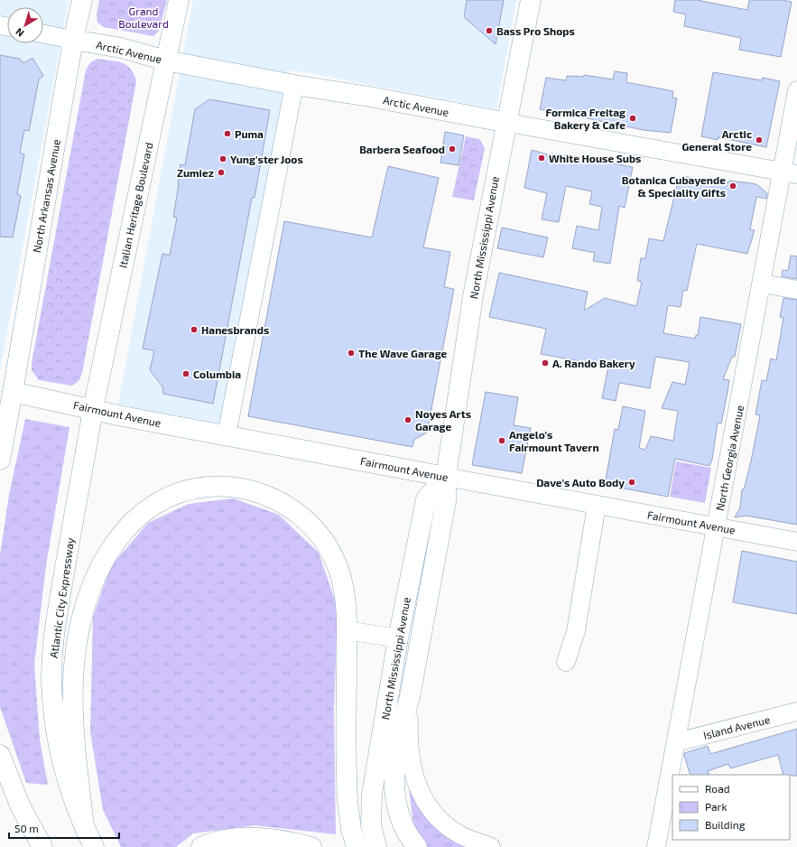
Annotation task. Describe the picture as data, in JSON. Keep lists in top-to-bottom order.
{
  "streets": {
    "main road": [
      "Arctic Avenue",
      "North Arkansas Avenue",
      "Italian Heritage Boulevard",
      "North Mississippi Avenue",
      "Fairmount Avenue",
      "Atlantic City Expressway"
    ],
    "street": ["North Georgia Avenue", "Island Avenue"]
  },
  "crossings": [
    ["Arctic Avenue", "North Arkansas Avenue"],
    ["Arctic Avenue", "Italian Heritage Boulevard"],
    ["Arctic Avenue", "North Mississippi Avenue"],
    ["Arctic Avenue", "North Georgia Avenue"],
    ["North Arkansas Avenue", "Fairmount Avenue"],
    ["Italian Heritage Boulevard", "Fairmount Avenue"],
    ["Italian Heritage Boulevard", "Atlantic City Expressway"],
    ["North Mississippi Avenue", "Fairmount Avenue"],
    ["Fairmount Avenue", "North Georgia Avenue"],
    ["Fairmount Avenue", "Atlantic City Expressway"],
    ["North Georgia Avenue", "Island Avenue"]
  ],
  "parks": ["Grand Boulevard"],
  "places": [
    "Bass Pro Shops",
    "Formica Freitag Bakery & Cafe",
    "Puma",
    "Arctic General Store",
    "Barbera Seafood",
    "White House Subs",
    "Yung'ster Joos",
    "Zumiez",
    "Botanica Cubayende & Speciality Gifts",
    "Hanesbrands",
    "The Wave Garage",
    "A. Rando Bakery",
    "Columbia",
    "Noyes Arts Garage",
    "Angelo's Fairmount Tavern",
    "Dave's Auto Body"
  ],
  "legend": ["Road", "Park", "Building"],
  "scale_bar": "50 m",
  "north": "bottom left"
}
